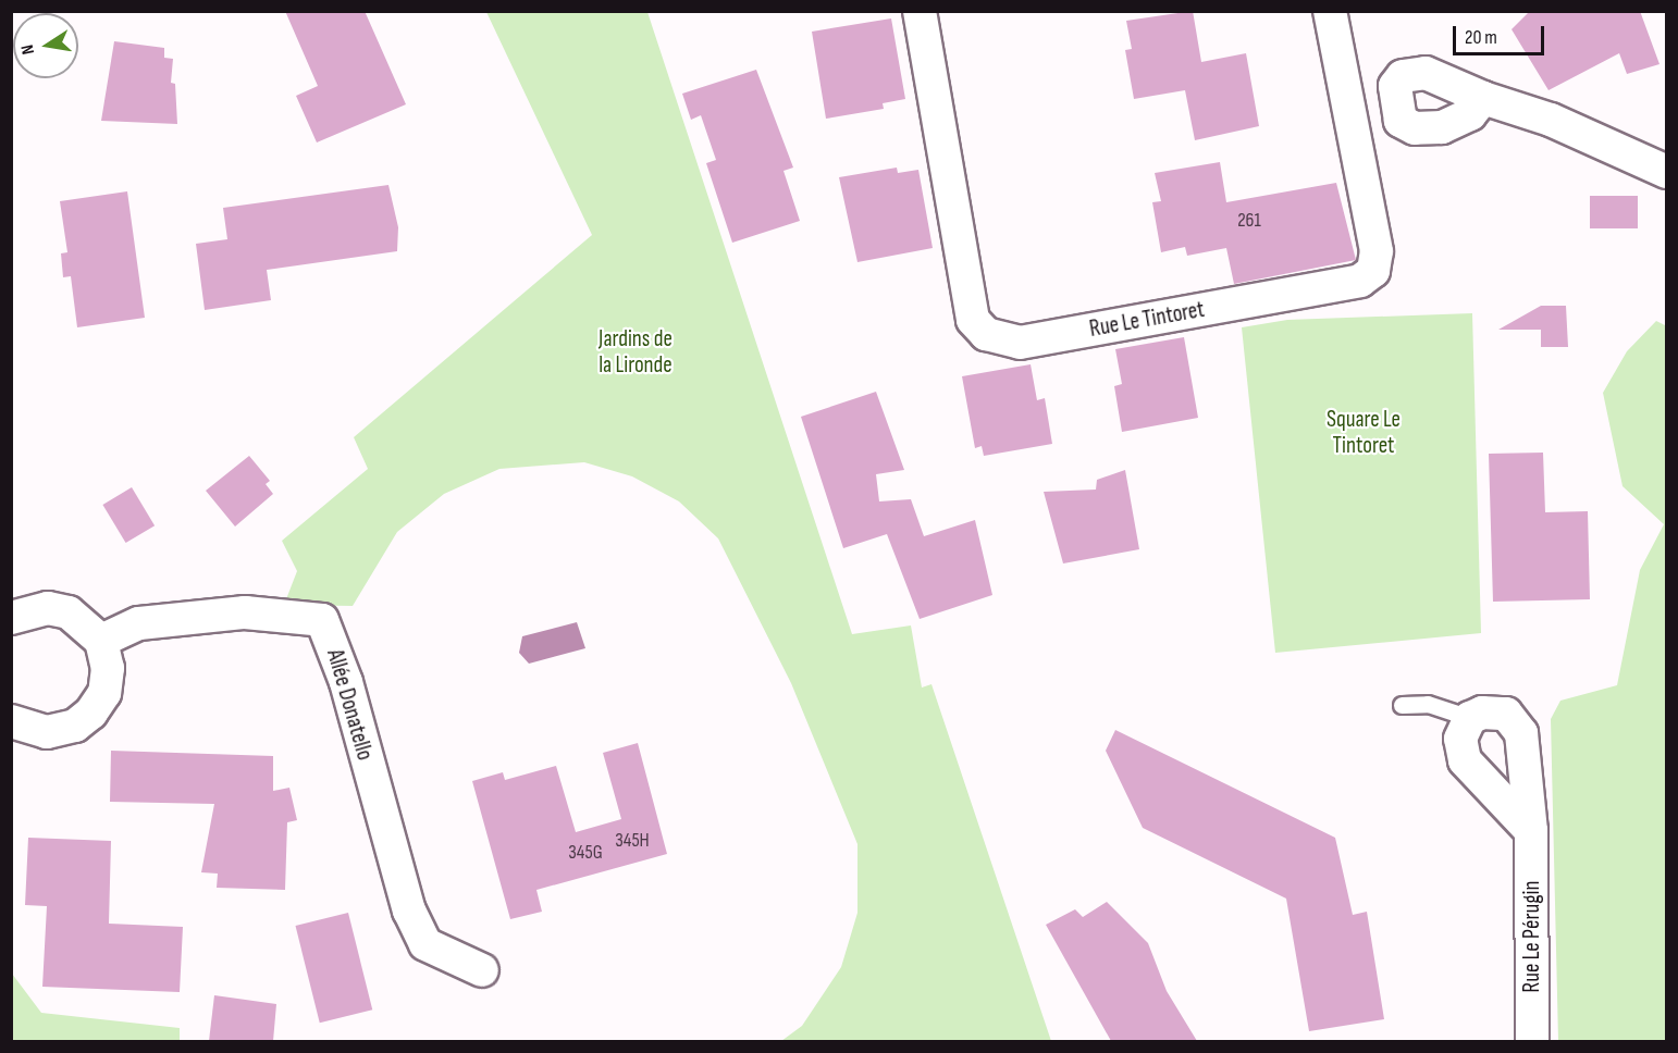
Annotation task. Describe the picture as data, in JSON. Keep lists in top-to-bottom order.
{
  "streets": {
    "street": ["Rue Le Tintoret", "Allée Donatello", "Rue Le Pérugin"]
  },
  "parks": ["Jardins de la Lironde", "Square Le Tintoret"],
  "house_numbers": ["261", "345H", "345G"],
  "scale_bar": "20 m",
  "north": "left"
}
